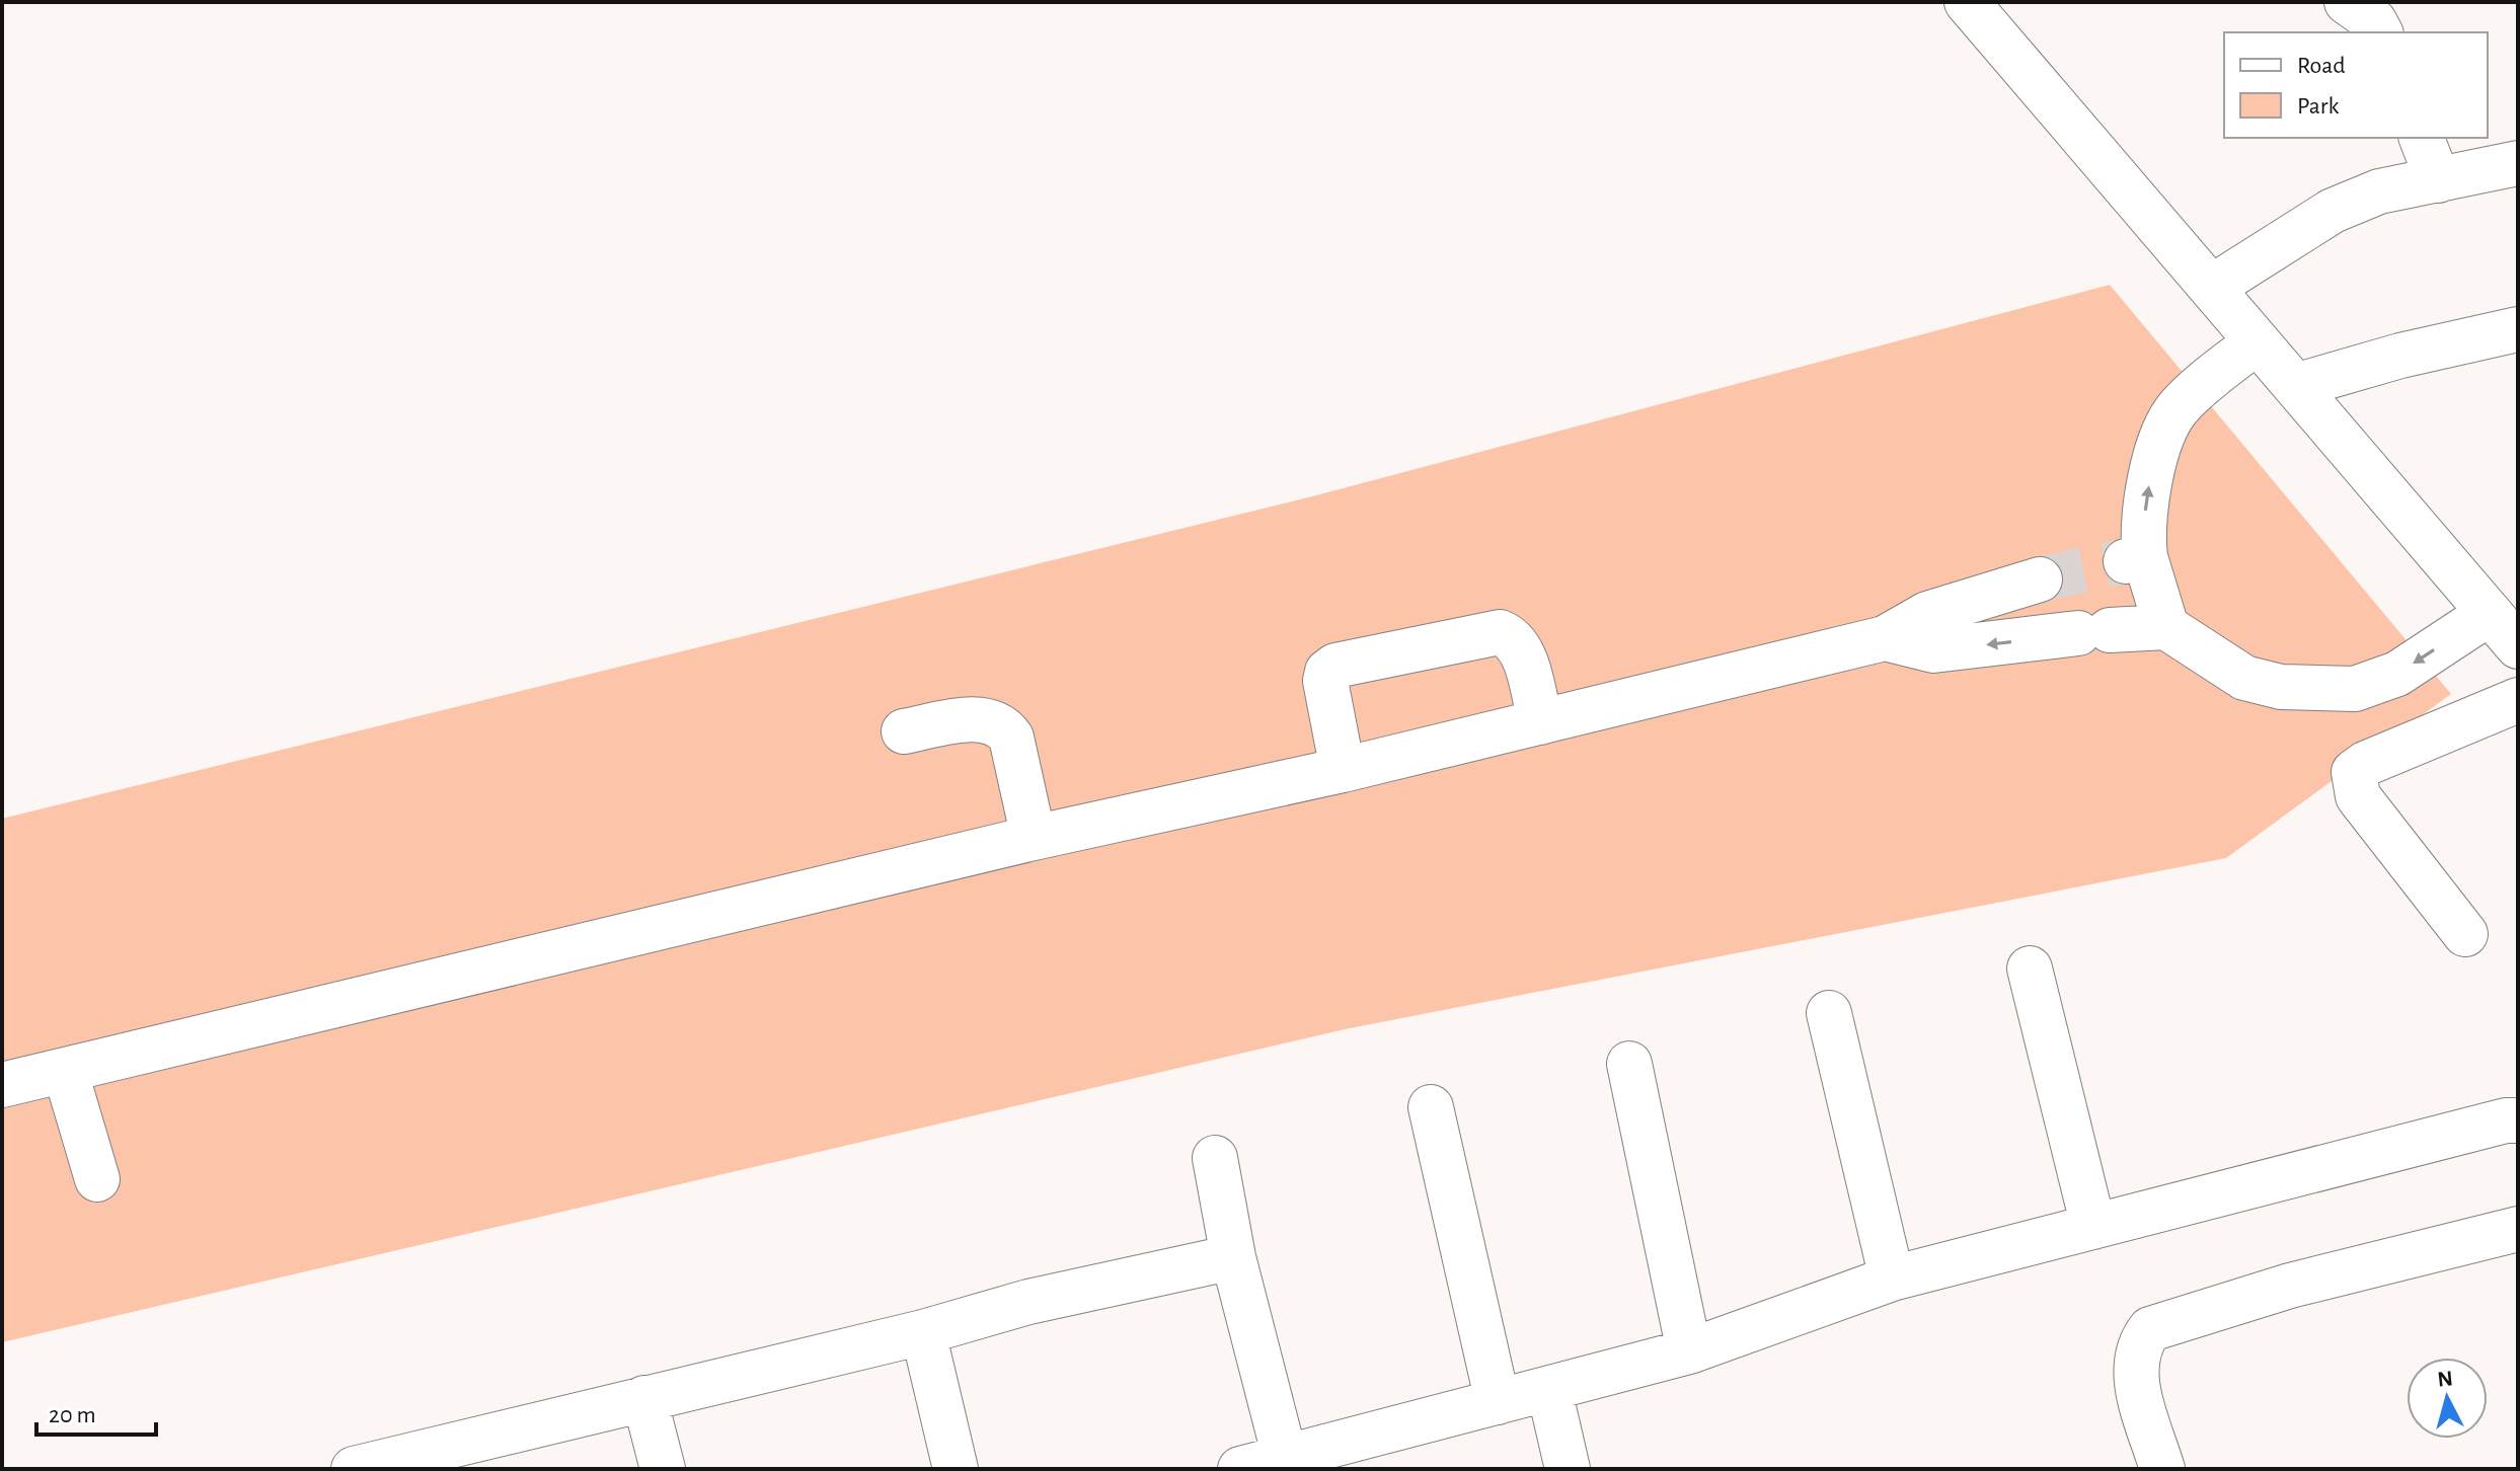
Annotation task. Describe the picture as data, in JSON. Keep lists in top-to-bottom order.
{
  "legend": ["Road", "Park"],
  "scale_bar": "20 m",
  "north": "top"
}
